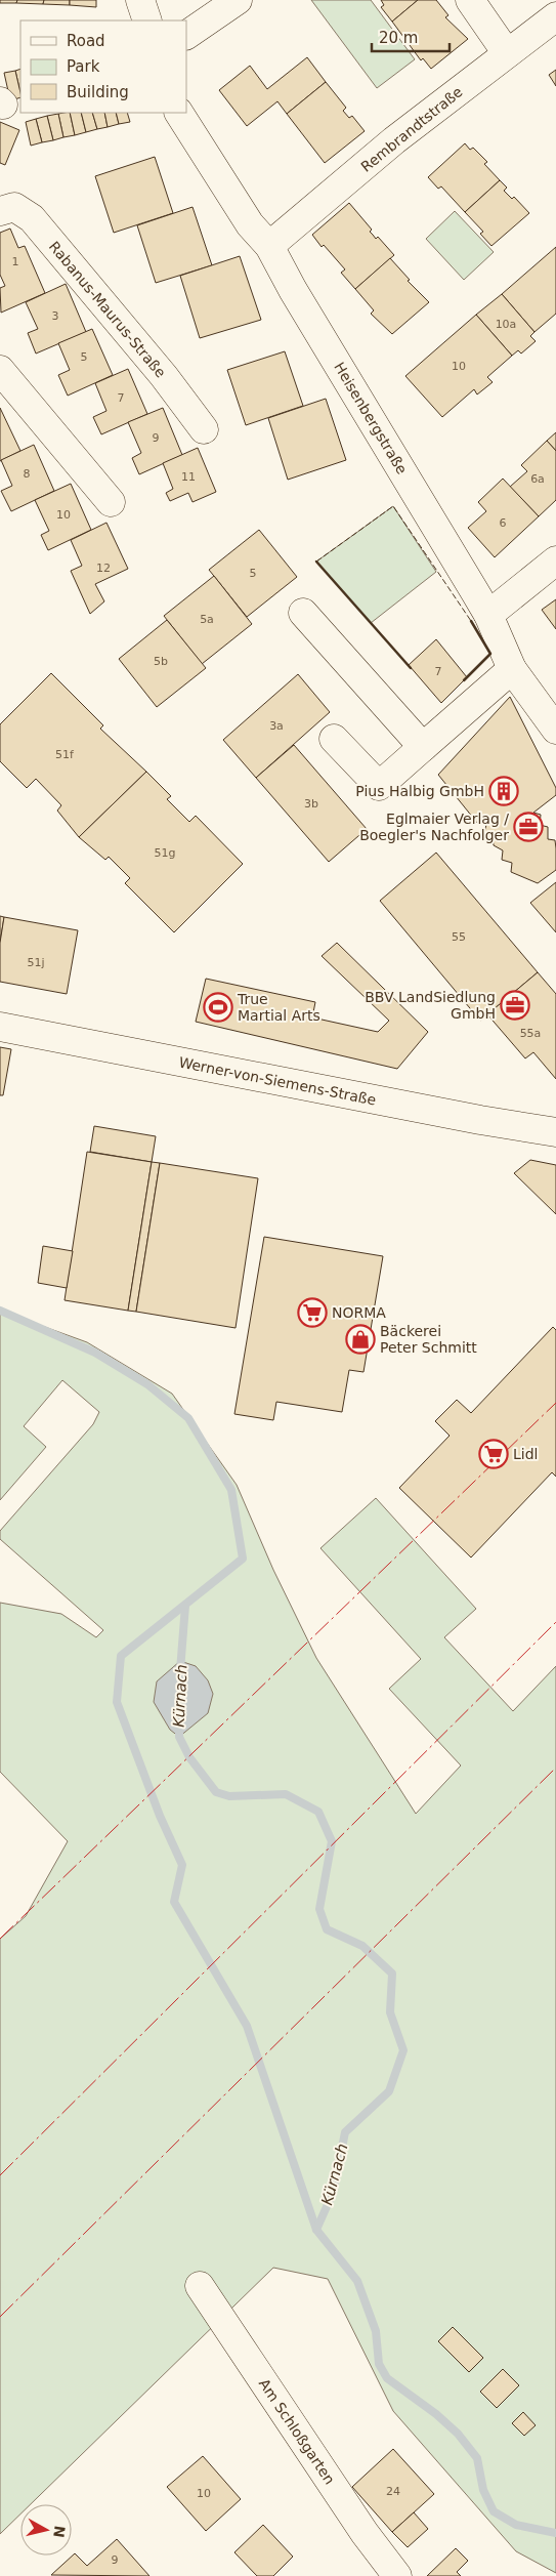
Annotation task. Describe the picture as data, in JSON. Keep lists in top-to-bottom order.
{
  "streets": {
    "street": [
      "Rembrandtstraße",
      "Rabanus-Maurus-Straße",
      "Heisenbergstraße",
      "Werner-von-Siemens-Straße",
      "Am Schloßgarten"
    ]
  },
  "crossings": [
    ["Rembrandtstraße", "Heisenbergstraße"]
  ],
  "water": ["Kürnach"],
  "places": {
    "building": ["Pius Halbig GmbH"],
    "office": ["Eglmaier Verlag / Boegler's Nachfolger", "BBV LandSiedlung GmbH"],
    "sports": ["True Martial Arts"],
    "supermarket": ["NORMA", "Lidl"],
    "shop": ["Bäckerei Peter Schmitt"]
  },
  "house_numbers": [
    "1",
    "3",
    "10a",
    "5",
    "10",
    "7",
    "9",
    "8",
    "11",
    "6a",
    "10",
    "6",
    "12",
    "5",
    "5a",
    "5b",
    "7",
    "3a",
    "51f",
    "3b",
    "51g",
    "55",
    "51j",
    "55a",
    "24",
    "10",
    "9"
  ],
  "legend": ["Road", "Park", "Building"],
  "scale_bar": "20 m",
  "north": "right"
}
